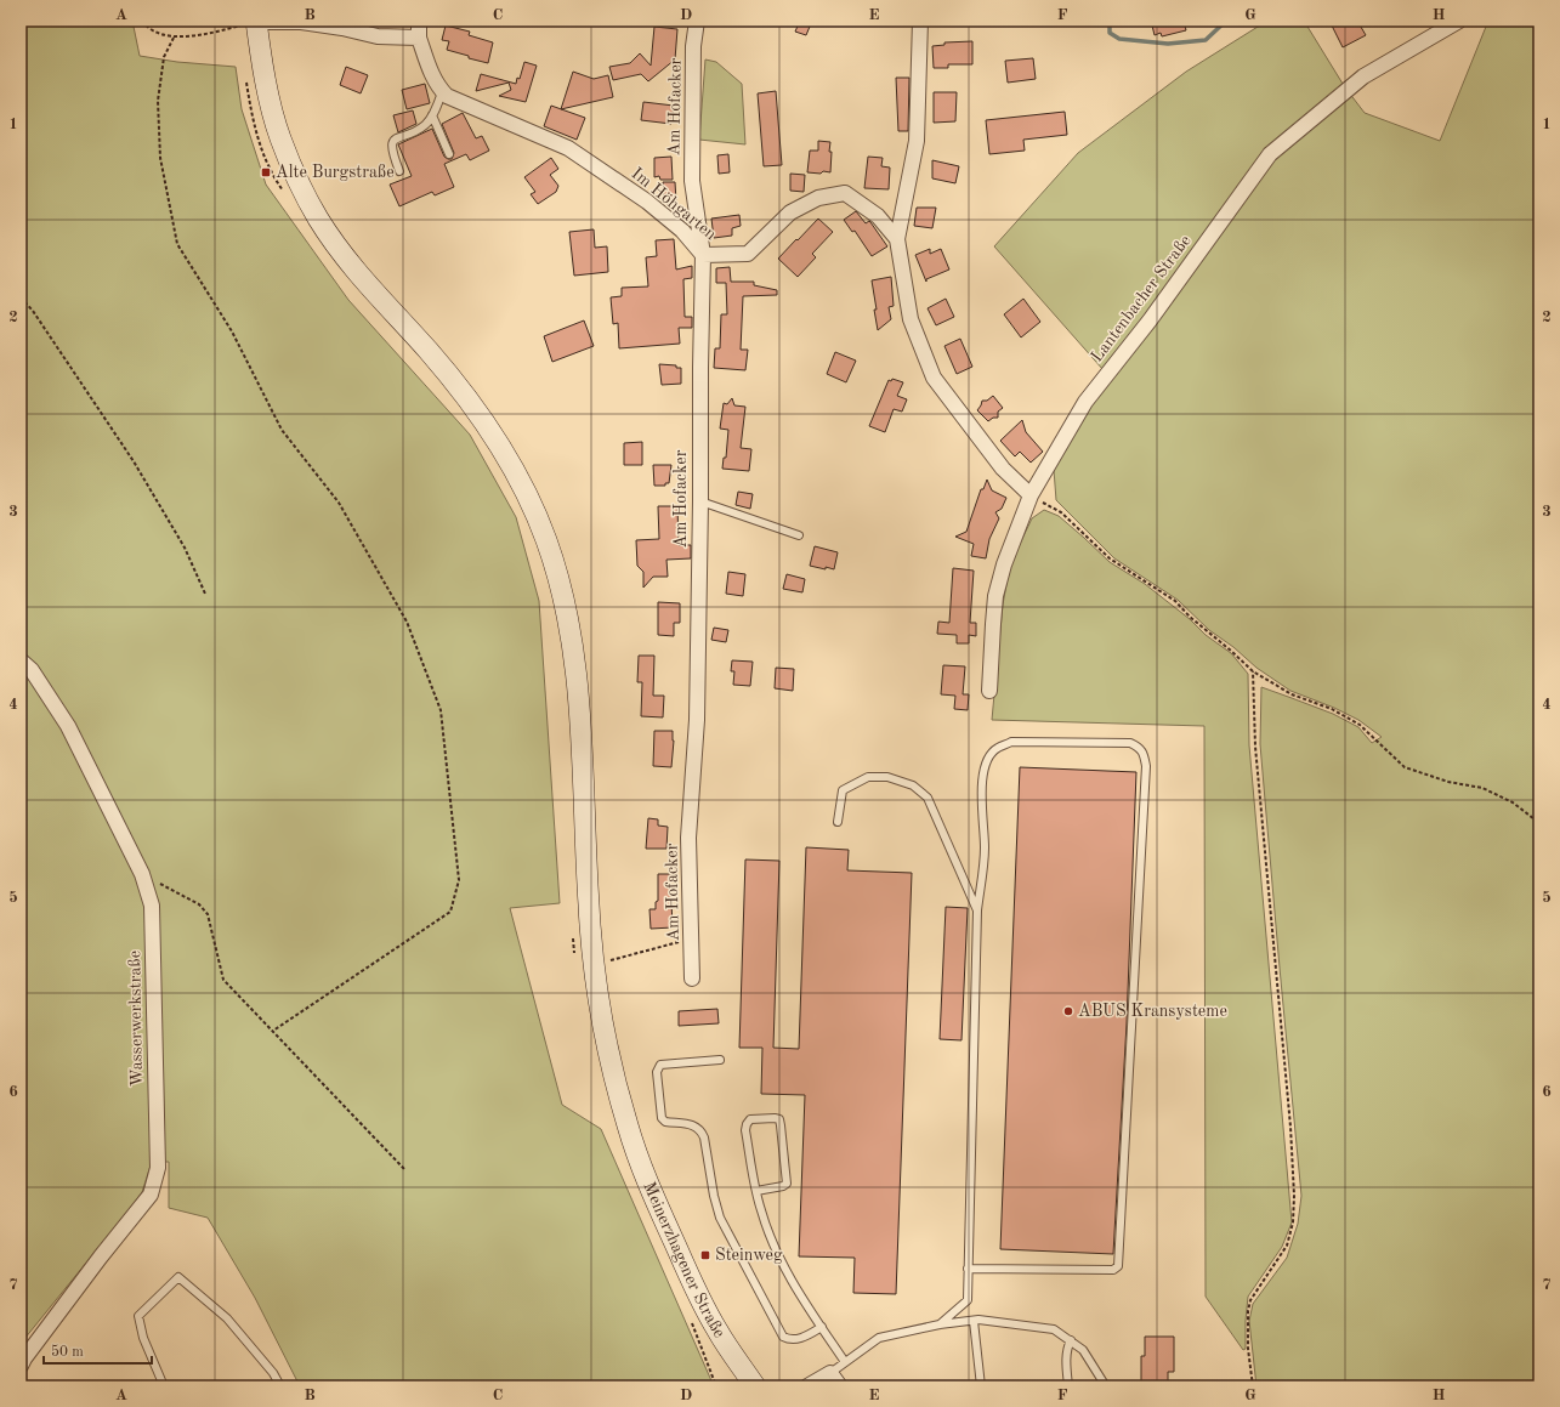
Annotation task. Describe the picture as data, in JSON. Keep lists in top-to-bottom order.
{
  "streets": {
    "main road": ["Meinerzhagener Straße"],
    "street": [
      "Am Hofacker",
      "Im Höhgarten",
      "Lantenbacher Straße",
      "Wasserwerkstraße"
    ]
  },
  "crossings": [
    ["Am Hofacker", "Im Höhgarten"]
  ],
  "places": {
    "transit": ["Alte Burgstraße", "Steinweg"],
    "other": ["ABUS Kransysteme"]
  },
  "scale_bar": "50 m",
  "grid": {
    "columns": [
      "A",
      "B",
      "C",
      "D",
      "E",
      "F",
      "G",
      "H"
    ],
    "rows": [
      "1",
      "2",
      "3",
      "4",
      "5",
      "6",
      "7"
    ]
  }
}
